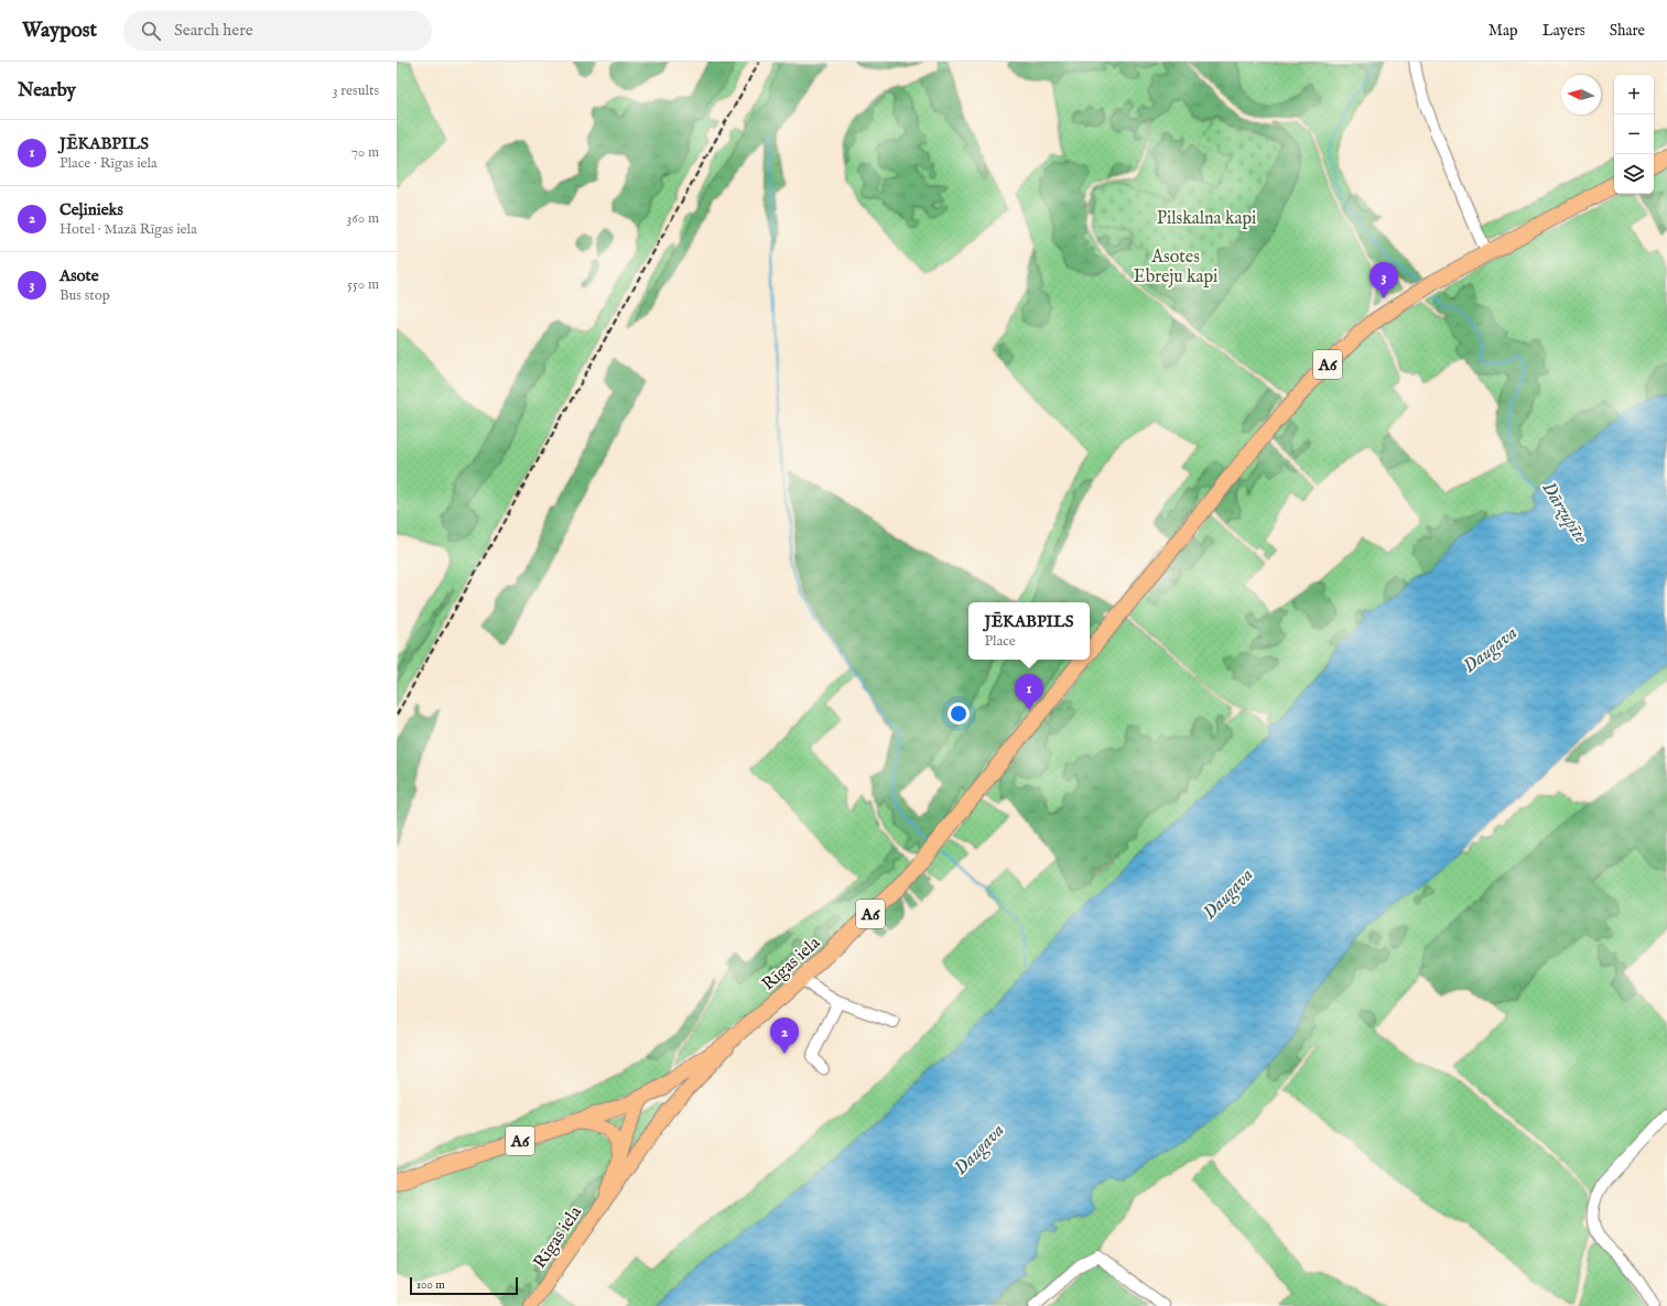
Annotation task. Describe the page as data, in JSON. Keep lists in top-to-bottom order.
{
  "streets": {
    "highway": ["A6", "Rīgas iela"]
  },
  "crossings": [
    ["A6", "Rīgas iela"]
  ],
  "water": ["Dārzupīte", "Daugava"],
  "parks": ["Pilskalna kapi", "Asotes Ebreju kapi"],
  "scale_bar": "100 m",
  "north": "left",
  "page": {
    "header": "Waypost",
    "search": "Search here",
    "nav": ["Map", "Layers", "Share"],
    "heading": ["Nearby", "3 results"],
    "map_buttons": ["+", "−"],
    "list": [
      {
        "mark": "1",
        "name": "JĒKABPILS",
        "note": "Place · Rīgas iela",
        "value": "70 m"
      },
      {
        "mark": "2",
        "name": "Ceļinieks",
        "note": "Hotel · Mazā Rīgas iela",
        "value": "360 m"
      },
      {
        "mark": "3",
        "name": "Asote",
        "note": "Bus stop",
        "value": "550 m"
      }
    ],
    "pins": ["3", "1", "2"],
    "popup": ["JĒKABPILS", "Place"],
    "scale": "100 m"
  }
}
